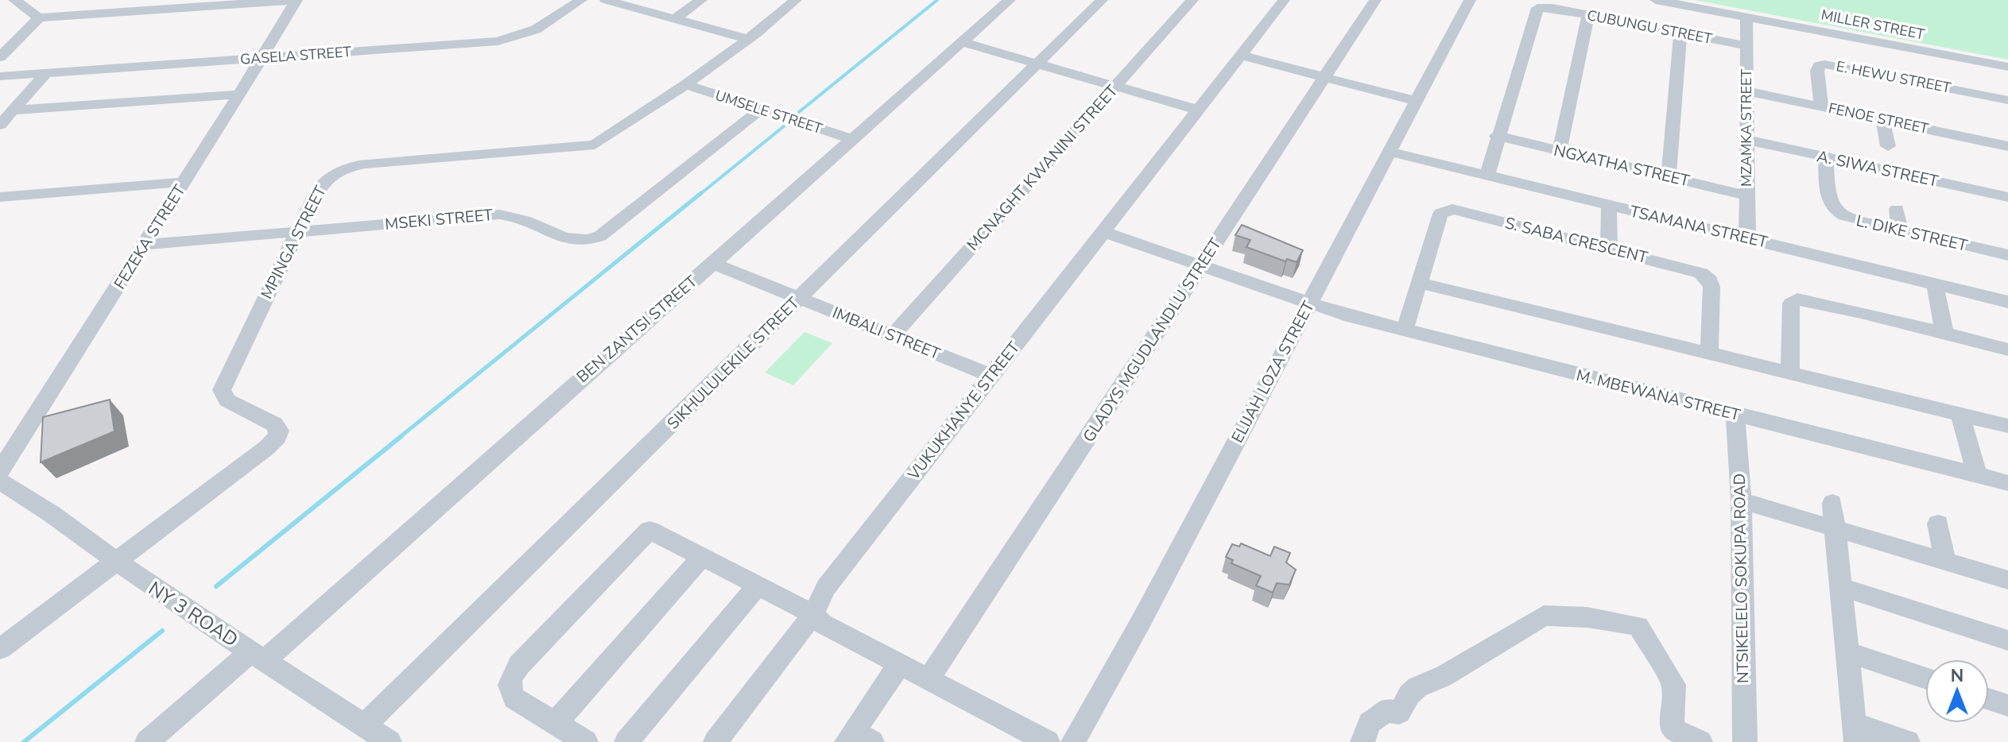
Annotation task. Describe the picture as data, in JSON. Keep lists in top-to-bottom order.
{
  "streets": {
    "street": [
      "MILLER STREET",
      "CUBUNGU STREET",
      "GASELA STREET",
      "E. HEWU STREET",
      "UMSELE STREET",
      "FENOE STREET",
      "MZAMKA STREET",
      "NGXATHA STREET",
      "MCNAGHT KWANINI STREET",
      "A. SIWA STREET",
      "MSEKI STREET",
      "TSAMANA STREET",
      "L. DIKE STREET",
      "FEZEKA STREET",
      "S. SABA CRESCENT",
      "MPINGA STREET",
      "BEN ZANTSI STREET",
      "IMBALI STREET",
      "GLADYS MGUDLANDLU STREET",
      "SIKHULULEKILE STREET",
      "ELIJAH LOZA STREET",
      "M. MBEWANA STREET",
      "VUKUKHANYE STREET",
      "NTSIKELELO SOKUPA ROAD",
      "NY 3 ROAD"
    ]
  },
  "crossings": [
    ["MILLER STREET", "MZAMKA STREET"],
    ["CUBUNGU STREET", "MZAMKA STREET"],
    ["CUBUNGU STREET", "NGXATHA STREET"],
    ["CUBUNGU STREET", "TSAMANA STREET"],
    ["GASELA STREET", "FEZEKA STREET"],
    ["E. HEWU STREET", "FENOE STREET"],
    ["UMSELE STREET", "MSEKI STREET"],
    ["UMSELE STREET", "MPINGA STREET"],
    ["UMSELE STREET", "BEN ZANTSI STREET"],
    ["FENOE STREET", "MZAMKA STREET"],
    ["MZAMKA STREET", "NGXATHA STREET"],
    ["MZAMKA STREET", "A. SIWA STREET"],
    ["MZAMKA STREET", "TSAMANA STREET"],
    ["MCNAGHT KWANINI STREET", "IMBALI STREET"],
    ["A. SIWA STREET", "L. DIKE STREET"],
    ["MSEKI STREET", "FEZEKA STREET"],
    ["MSEKI STREET", "MPINGA STREET"],
    ["TSAMANA STREET", "ELIJAH LOZA STREET"],
    ["S. SABA CRESCENT", "M. MBEWANA STREET"],
    ["MPINGA STREET", "NY 3 ROAD"],
    ["BEN ZANTSI STREET", "IMBALI STREET"],
    ["BEN ZANTSI STREET", "NY 3 ROAD"],
    ["IMBALI STREET", "SIKHULULEKILE STREET"],
    ["IMBALI STREET", "VUKUKHANYE STREET"],
    ["GLADYS MGUDLANDLU STREET", "M. MBEWANA STREET"],
    ["SIKHULULEKILE STREET", "NY 3 ROAD"],
    ["ELIJAH LOZA STREET", "M. MBEWANA STREET"],
    ["M. MBEWANA STREET", "VUKUKHANYE STREET"],
    ["M. MBEWANA STREET", "NTSIKELELO SOKUPA ROAD"]
  ],
  "north": "top"
}
